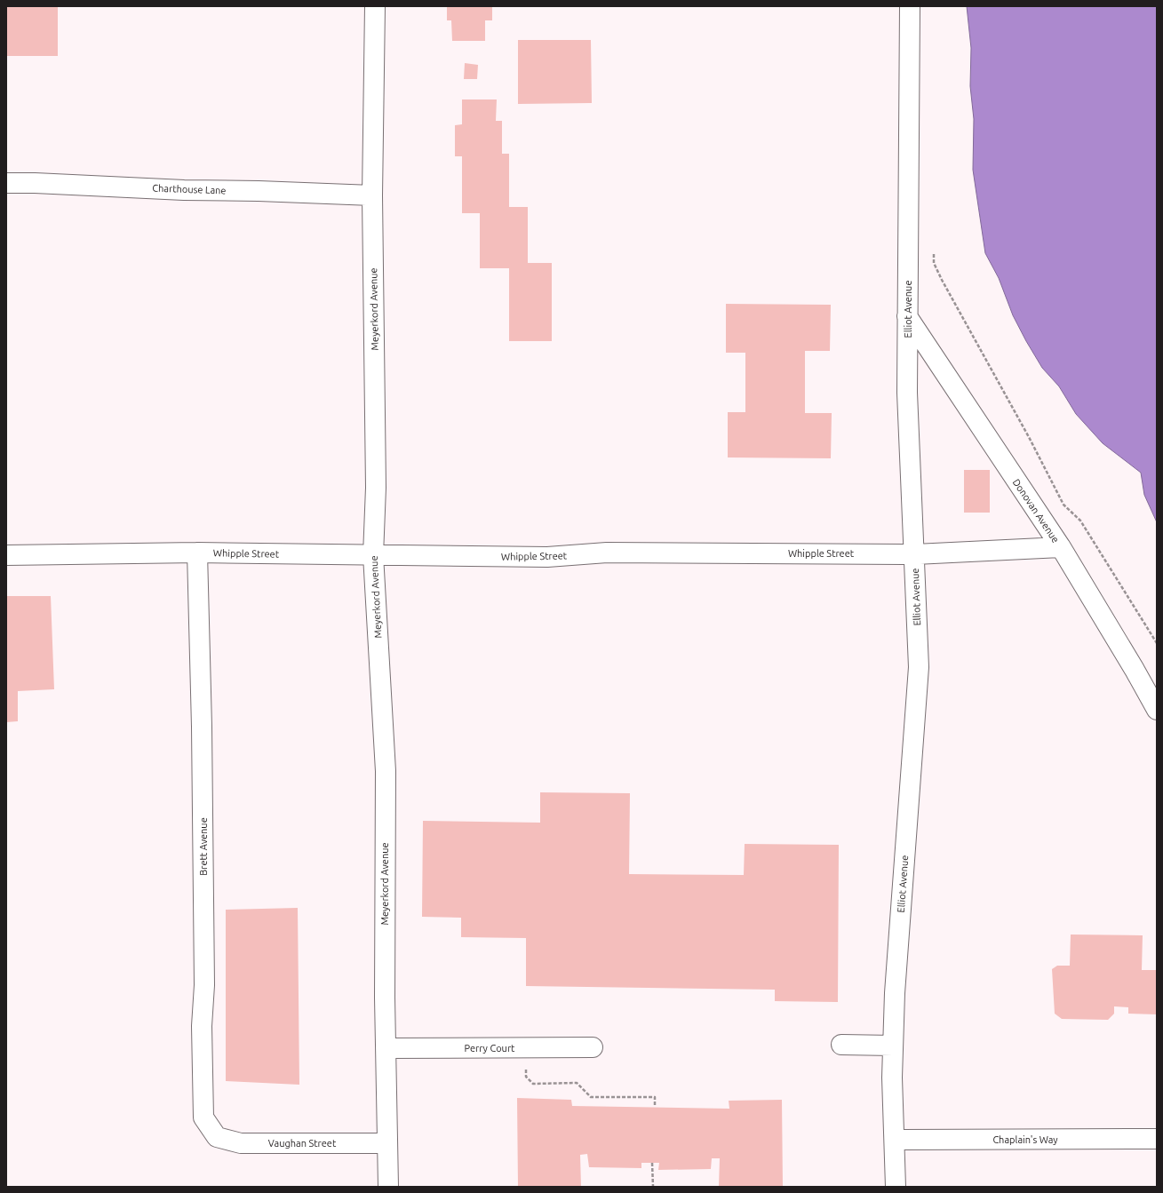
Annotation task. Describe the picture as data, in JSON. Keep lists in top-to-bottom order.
{
  "streets": {
    "street": [
      "Charthouse Lane",
      "Meyerkord Avenue",
      "Elliot Avenue",
      "Donovan Avenue",
      "Whipple Street",
      "Brett Avenue",
      "Perry Court",
      "Chaplain's Way",
      "Vaughan Street"
    ]
  },
  "crossings": [
    ["Charthouse Lane", "Meyerkord Avenue"],
    ["Meyerkord Avenue", "Whipple Street"],
    ["Meyerkord Avenue", "Perry Court"],
    ["Meyerkord Avenue", "Vaughan Street"],
    ["Elliot Avenue", "Donovan Avenue"],
    ["Elliot Avenue", "Whipple Street"],
    ["Elliot Avenue", "Chaplain's Way"],
    ["Donovan Avenue", "Whipple Street"],
    ["Whipple Street", "Brett Avenue"],
    ["Brett Avenue", "Vaughan Street"]
  ]
}
